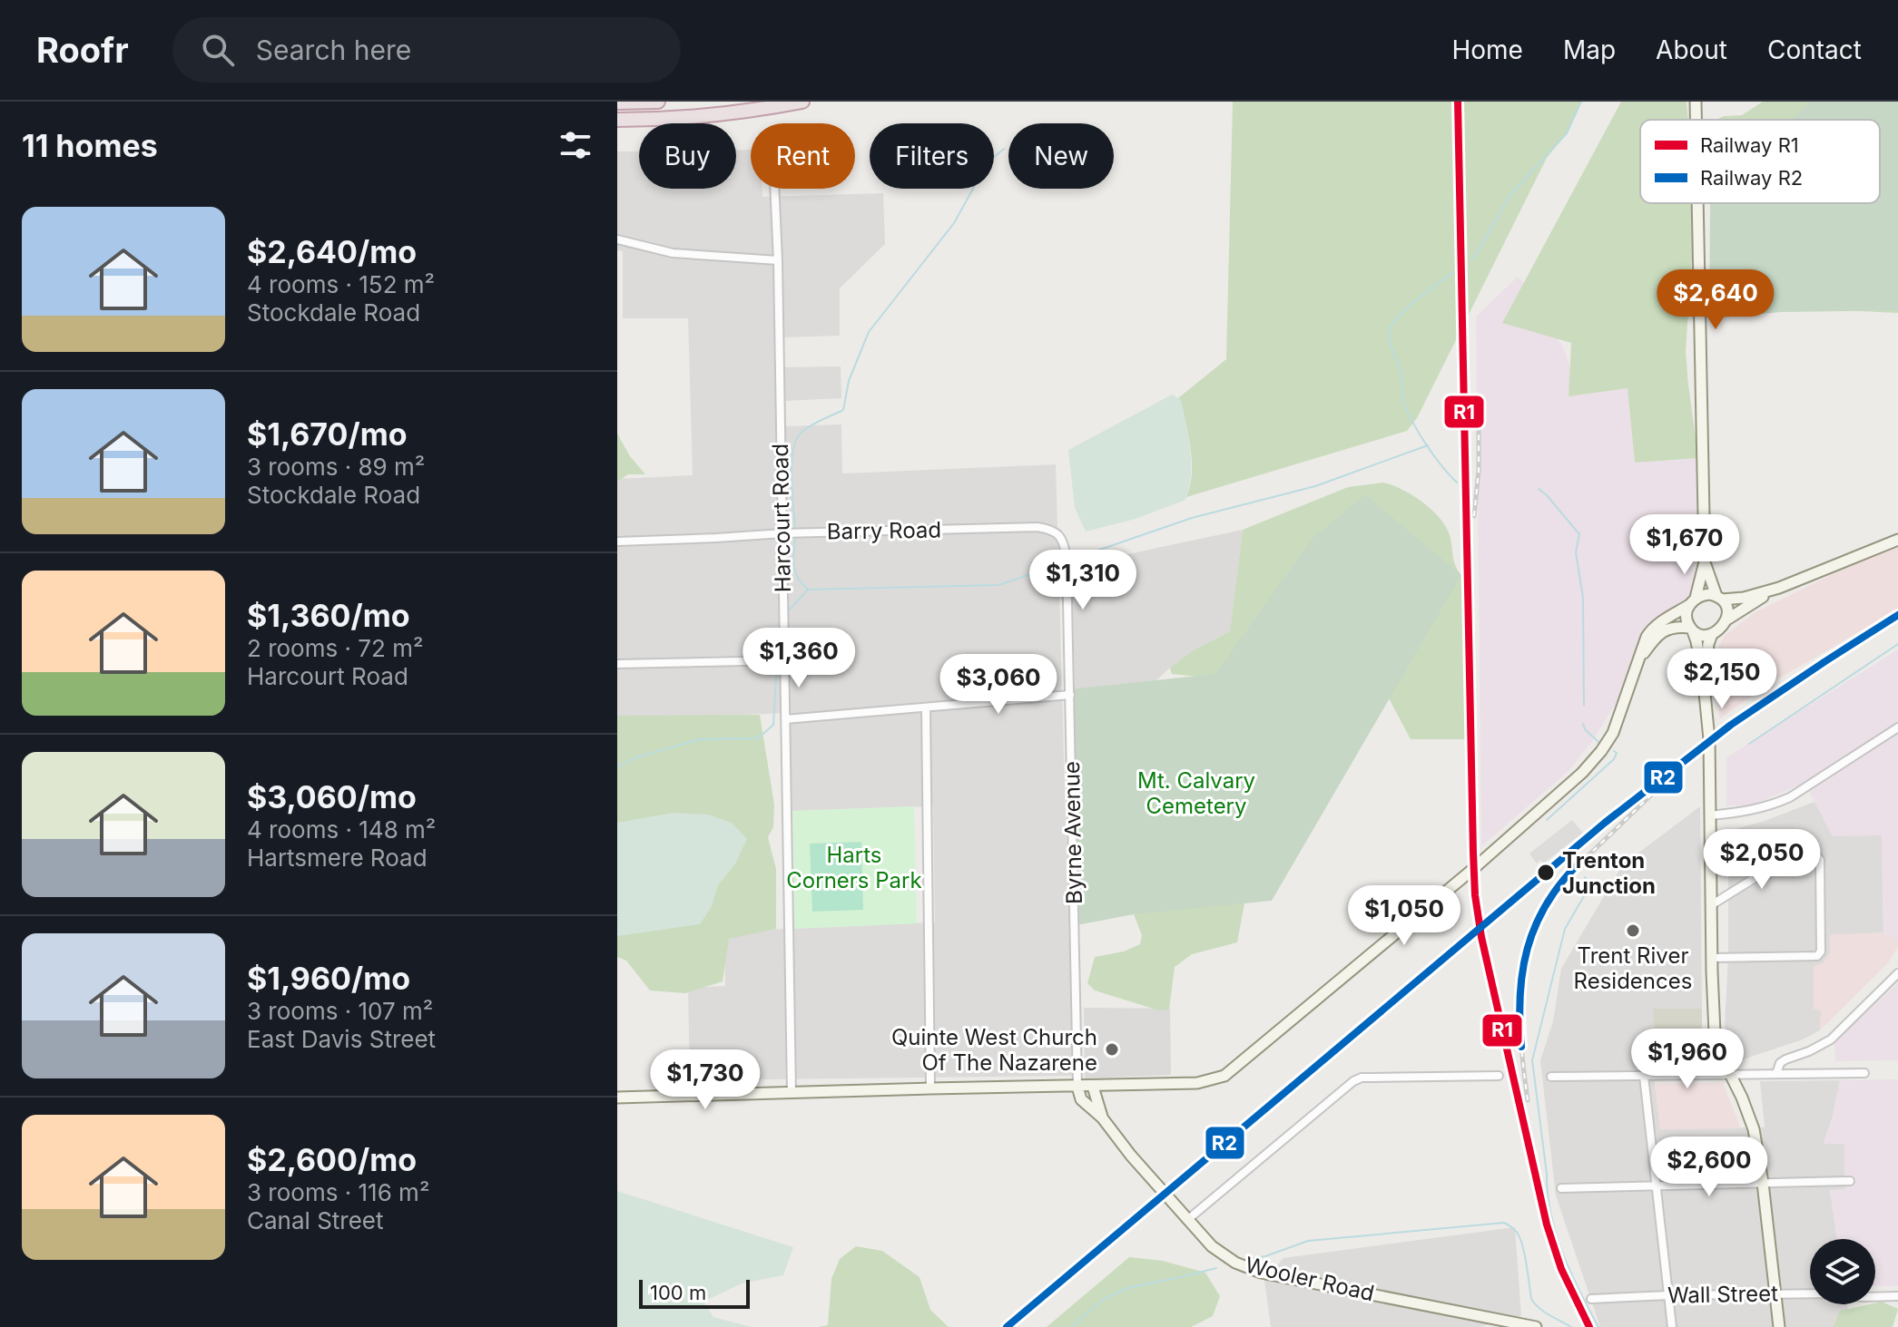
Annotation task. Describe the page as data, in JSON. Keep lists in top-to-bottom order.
{
  "streets": {
    "street": [
      "Harcourt Road",
      "Barry Road",
      "Byrne Avenue",
      "Wooler Road",
      "Wall Street"
    ]
  },
  "crossings": [
    ["Harcourt Road", "Barry Road"],
    ["Barry Road", "Byrne Avenue"],
    ["Byrne Avenue", "Wooler Road"]
  ],
  "parks": ["Mt. Calvary Cemetery", "Harts Corners Park"],
  "places": ["Trenton Junction", "Trent River Residences", "Quinte West Church Of The Nazarene"],
  "lines": ["rail line R1", "rail line R2"],
  "legend": ["Railway R1", "Railway R2"],
  "scale_bar": "100 m",
  "page": {
    "header": "Roofr",
    "search": "Search here",
    "nav": [
      "Home",
      "Map",
      "About",
      "Contact"
    ],
    "heading": "11 homes",
    "chip": [
      "Buy",
      "Rent",
      "Filters",
      "New"
    ],
    "list": [
      {
        "name": "$2,640/mo",
        "note": "4 rooms · 152 m² · Stockdale Road"
      },
      {
        "name": "$1,670/mo",
        "note": "3 rooms · 89 m² · Stockdale Road"
      },
      {
        "name": "$1,360/mo",
        "note": "2 rooms · 72 m² · Harcourt Road"
      },
      {
        "name": "$3,060/mo",
        "note": "4 rooms · 148 m² · Hartsmere Road"
      },
      {
        "name": "$1,960/mo",
        "note": "3 rooms · 107 m² · East Davis Street"
      },
      {
        "name": "$2,600/mo",
        "note": "3 rooms · 116 m² · Canal Street"
      }
    ],
    "price": [
      "$2,640",
      "$1,670",
      "$1,310",
      "$1,360",
      "$2,150",
      "$3,060",
      "$2,050",
      "$1,050",
      "$1,960",
      "$1,730",
      "$2,600"
    ],
    "scale": "100 m"
  }
}
